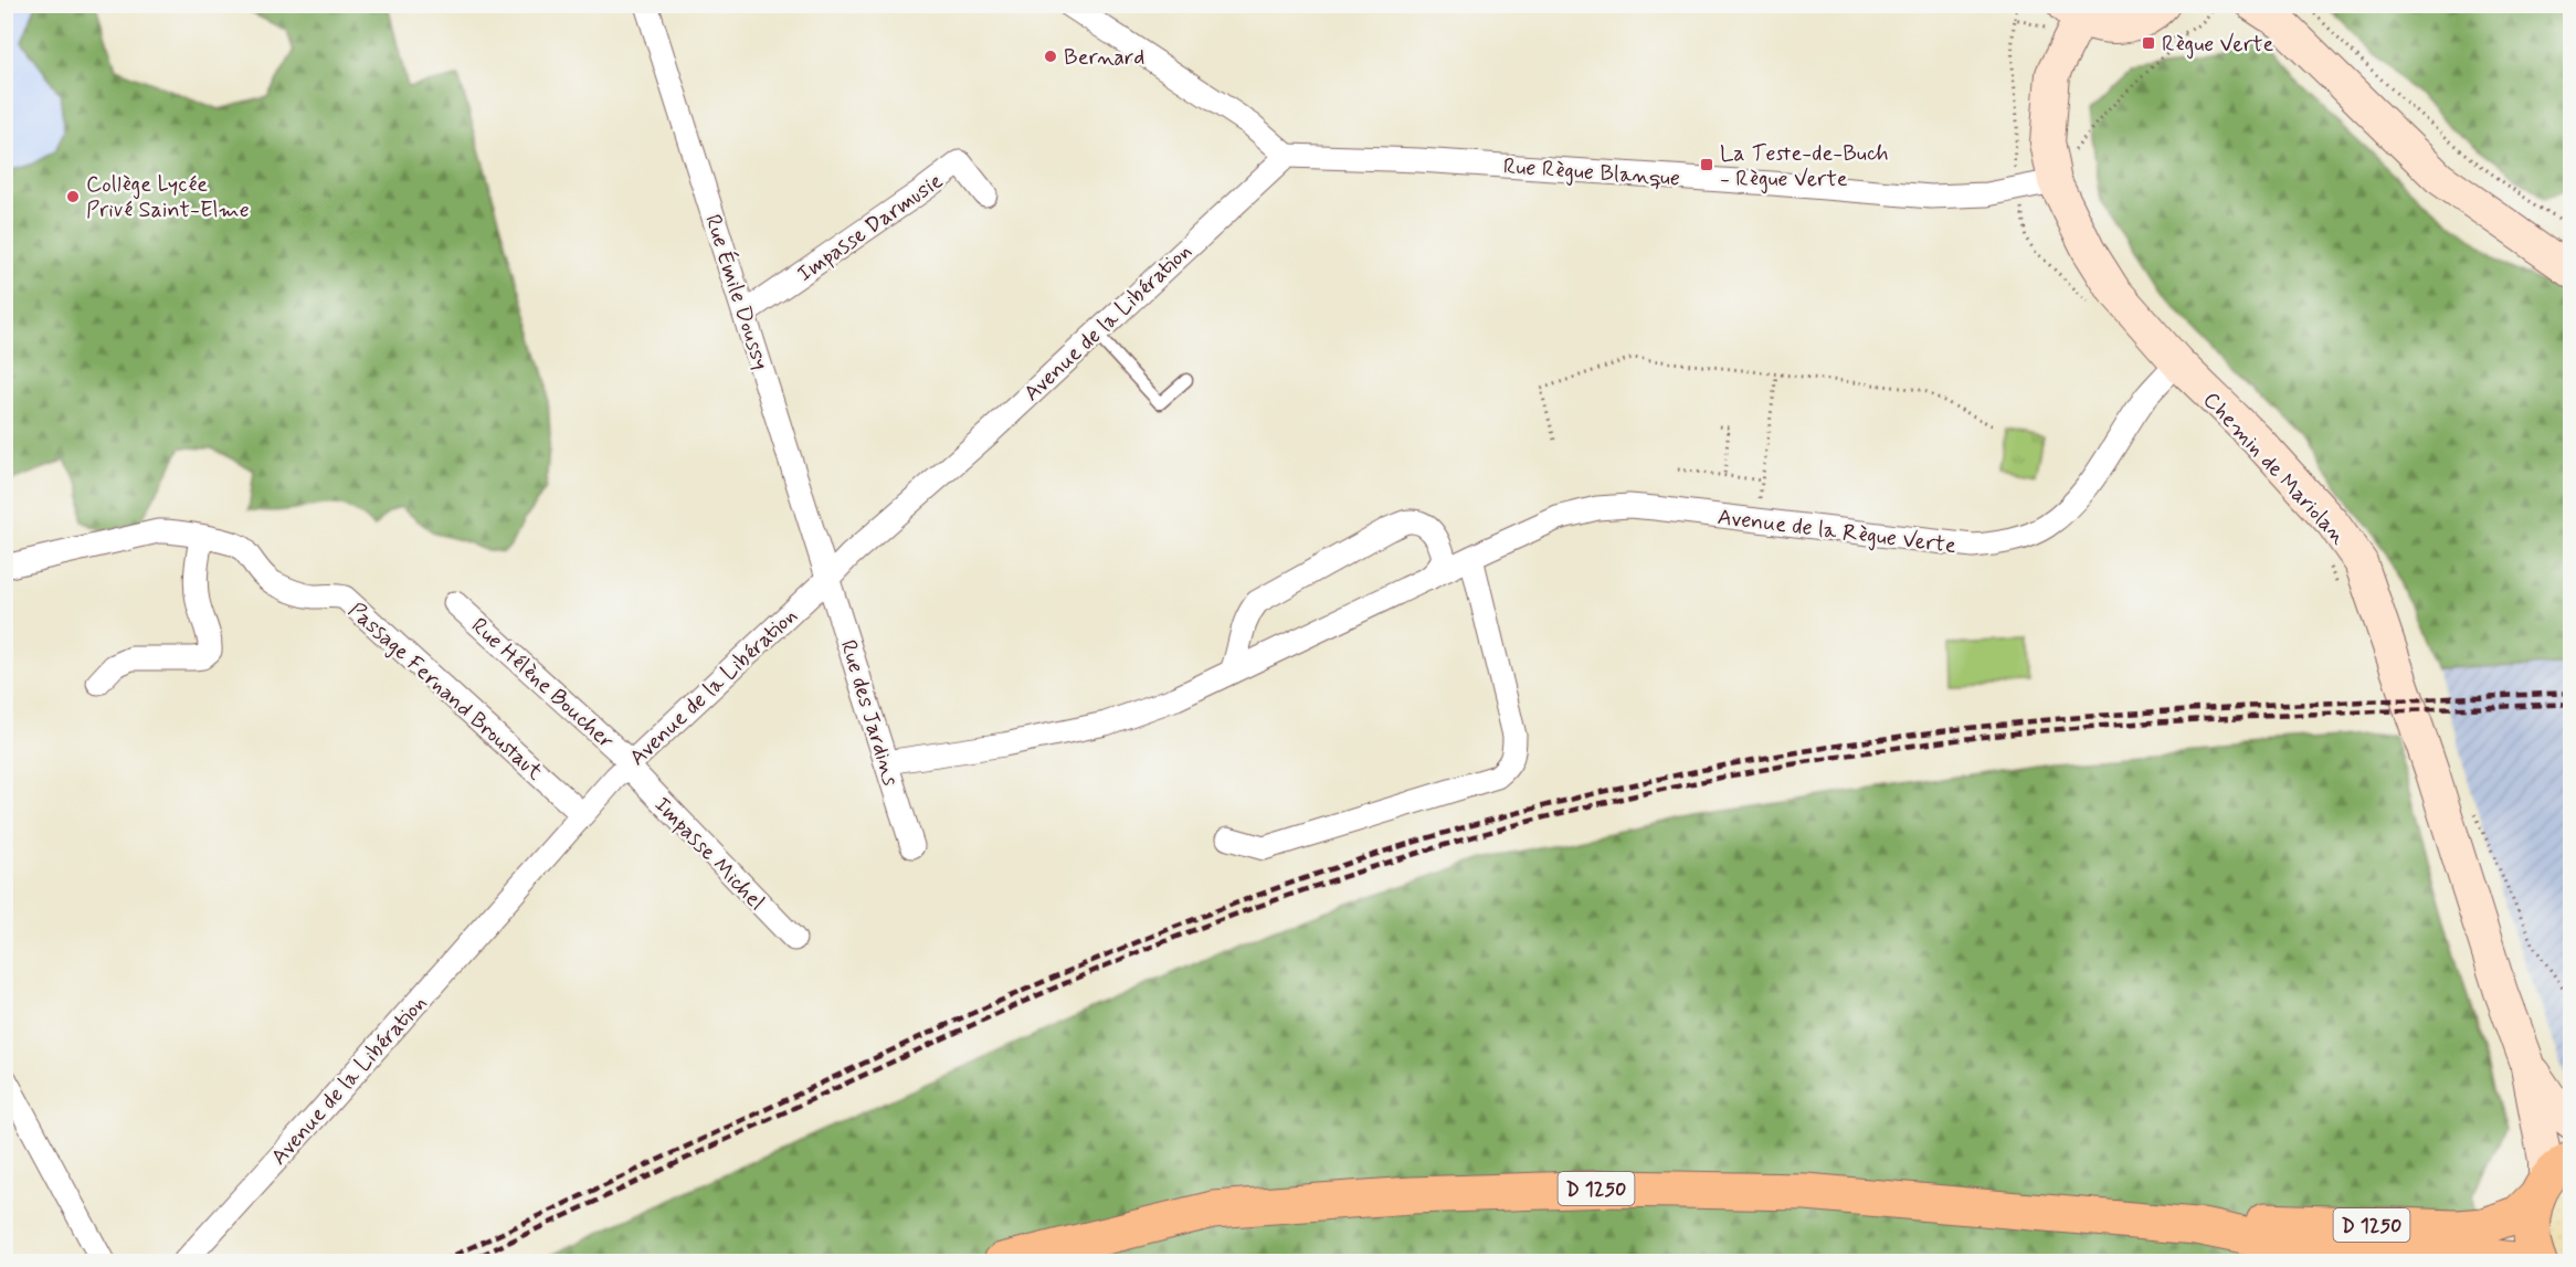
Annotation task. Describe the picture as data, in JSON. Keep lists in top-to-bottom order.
{
  "streets": {
    "main road": ["Chemin de Mariolan", "D 1250"],
    "street": [
      "Rue Règue Blanque",
      "Impasse Darmusie",
      "Rue Émile Doussy",
      "Avenue de la Libération",
      "Avenue de la Règue Verte",
      "Rue Hélène Boucher",
      "Passage Fernand Broustaut",
      "Rue des Jardins",
      "Impasse Michel"
    ]
  },
  "crossings": [
    ["Rue Règue Blanque", "Avenue de la Libération"],
    ["Rue Règue Blanque", "Chemin de Mariolan"],
    ["Impasse Darmusie", "Rue Émile Doussy"],
    ["Rue Émile Doussy", "Avenue de la Libération"],
    ["Rue Émile Doussy", "Rue des Jardins"],
    ["Avenue de la Libération", "Rue Hélène Boucher"],
    ["Avenue de la Libération", "Passage Fernand Broustaut"],
    ["Avenue de la Libération", "Rue des Jardins"],
    ["Avenue de la Libération", "Impasse Michel"],
    ["Chemin de Mariolan", "Avenue de la Règue Verte"],
    ["Chemin de Mariolan", "D 1250"],
    ["Avenue de la Règue Verte", "Rue des Jardins"],
    ["Rue Hélène Boucher", "Impasse Michel"]
  ],
  "places": {
    "transit": ["Règue Verte", "La Teste-de-Buch - Règue Verte"],
    "other": ["Bernard", "Collège Lycée Privé Saint-Elme"]
  }
}
